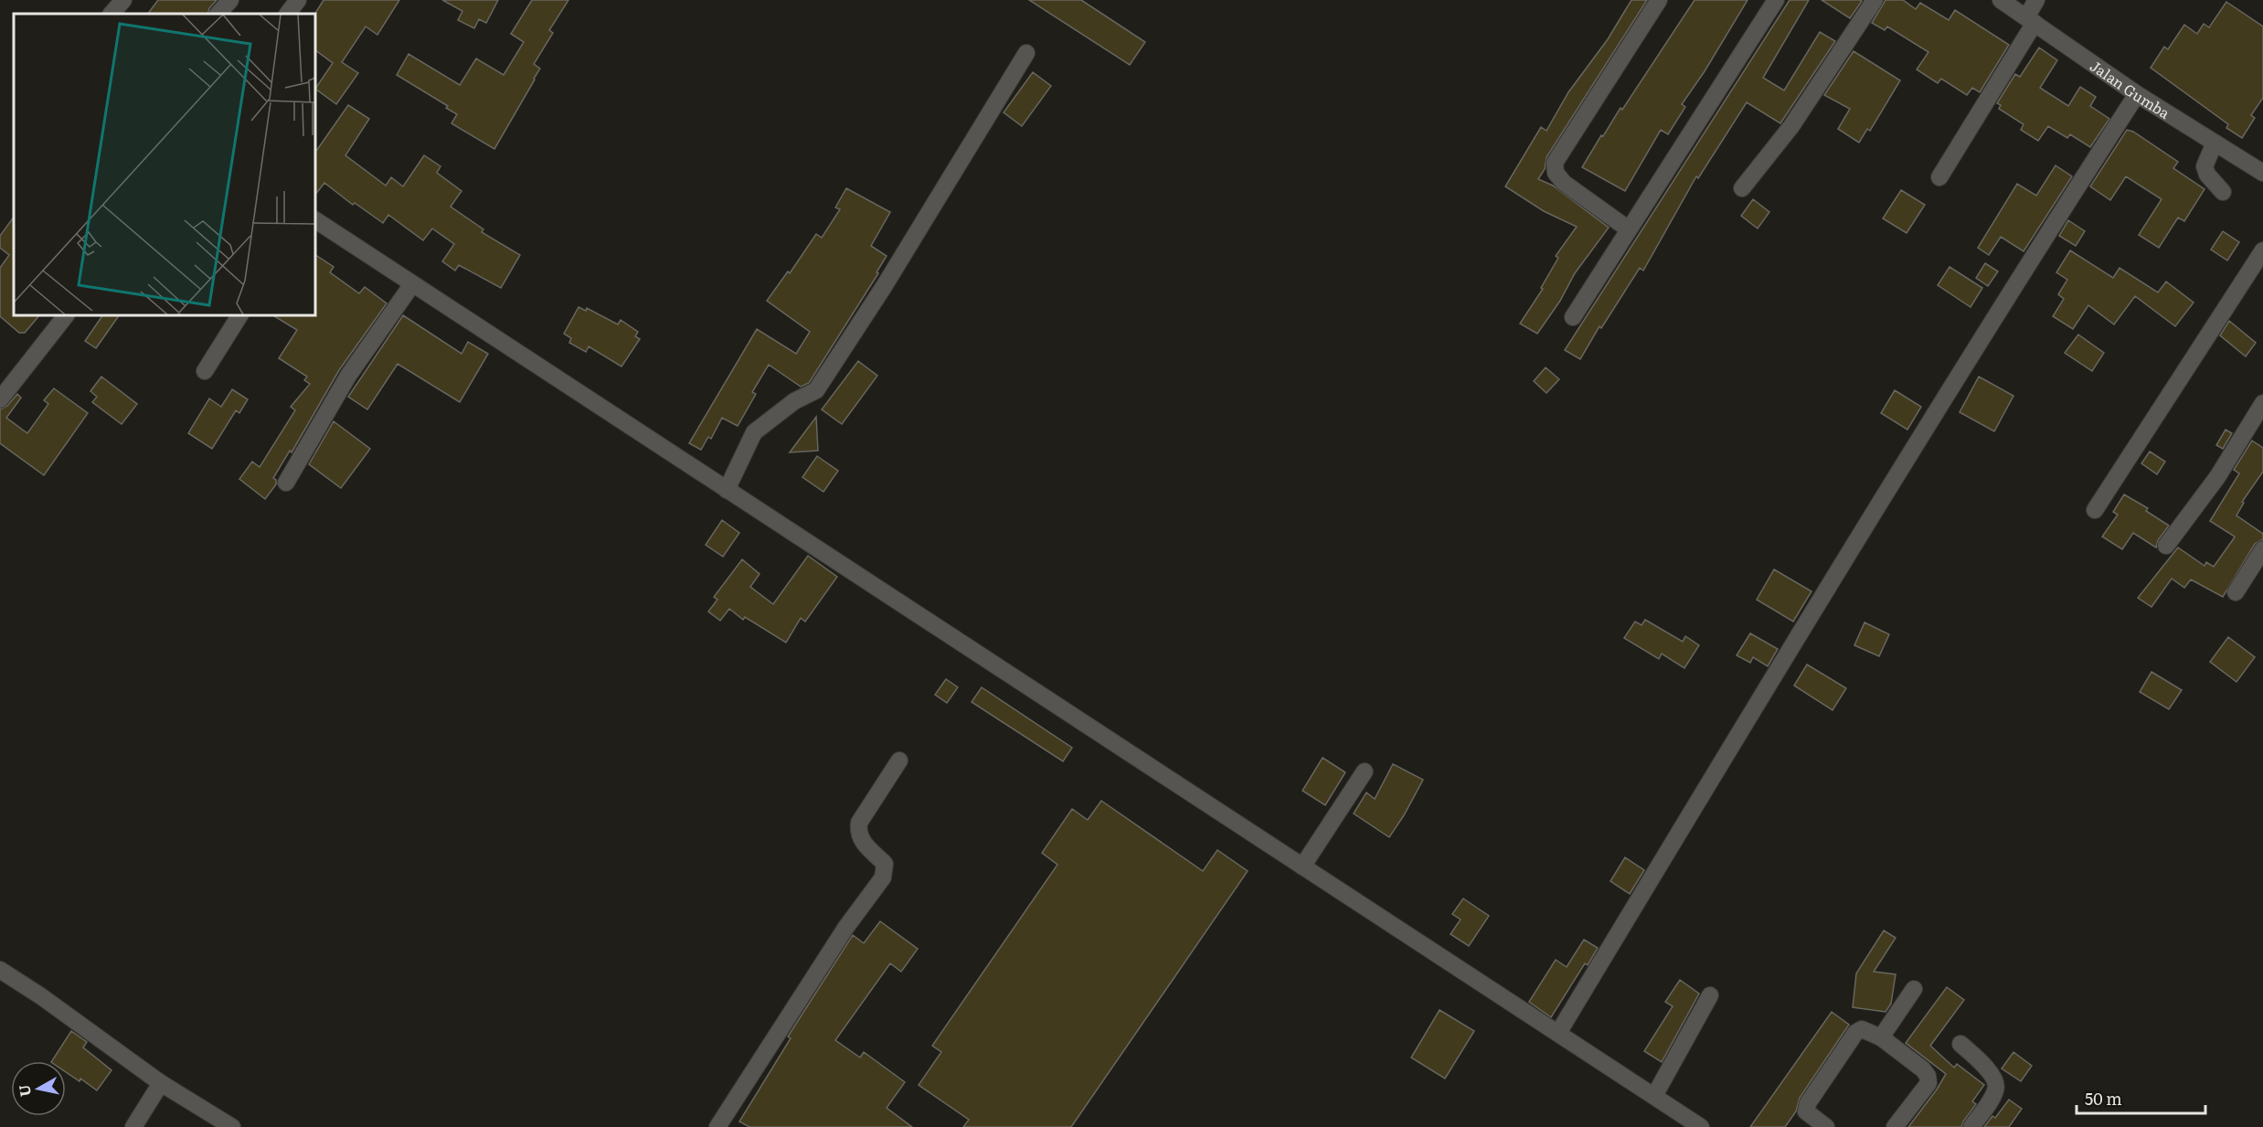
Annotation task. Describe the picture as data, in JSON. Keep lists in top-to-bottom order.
{
  "streets": {
    "street": ["Jalan Gumba"]
  },
  "scale_bar": "50 m",
  "north": "left"
}
